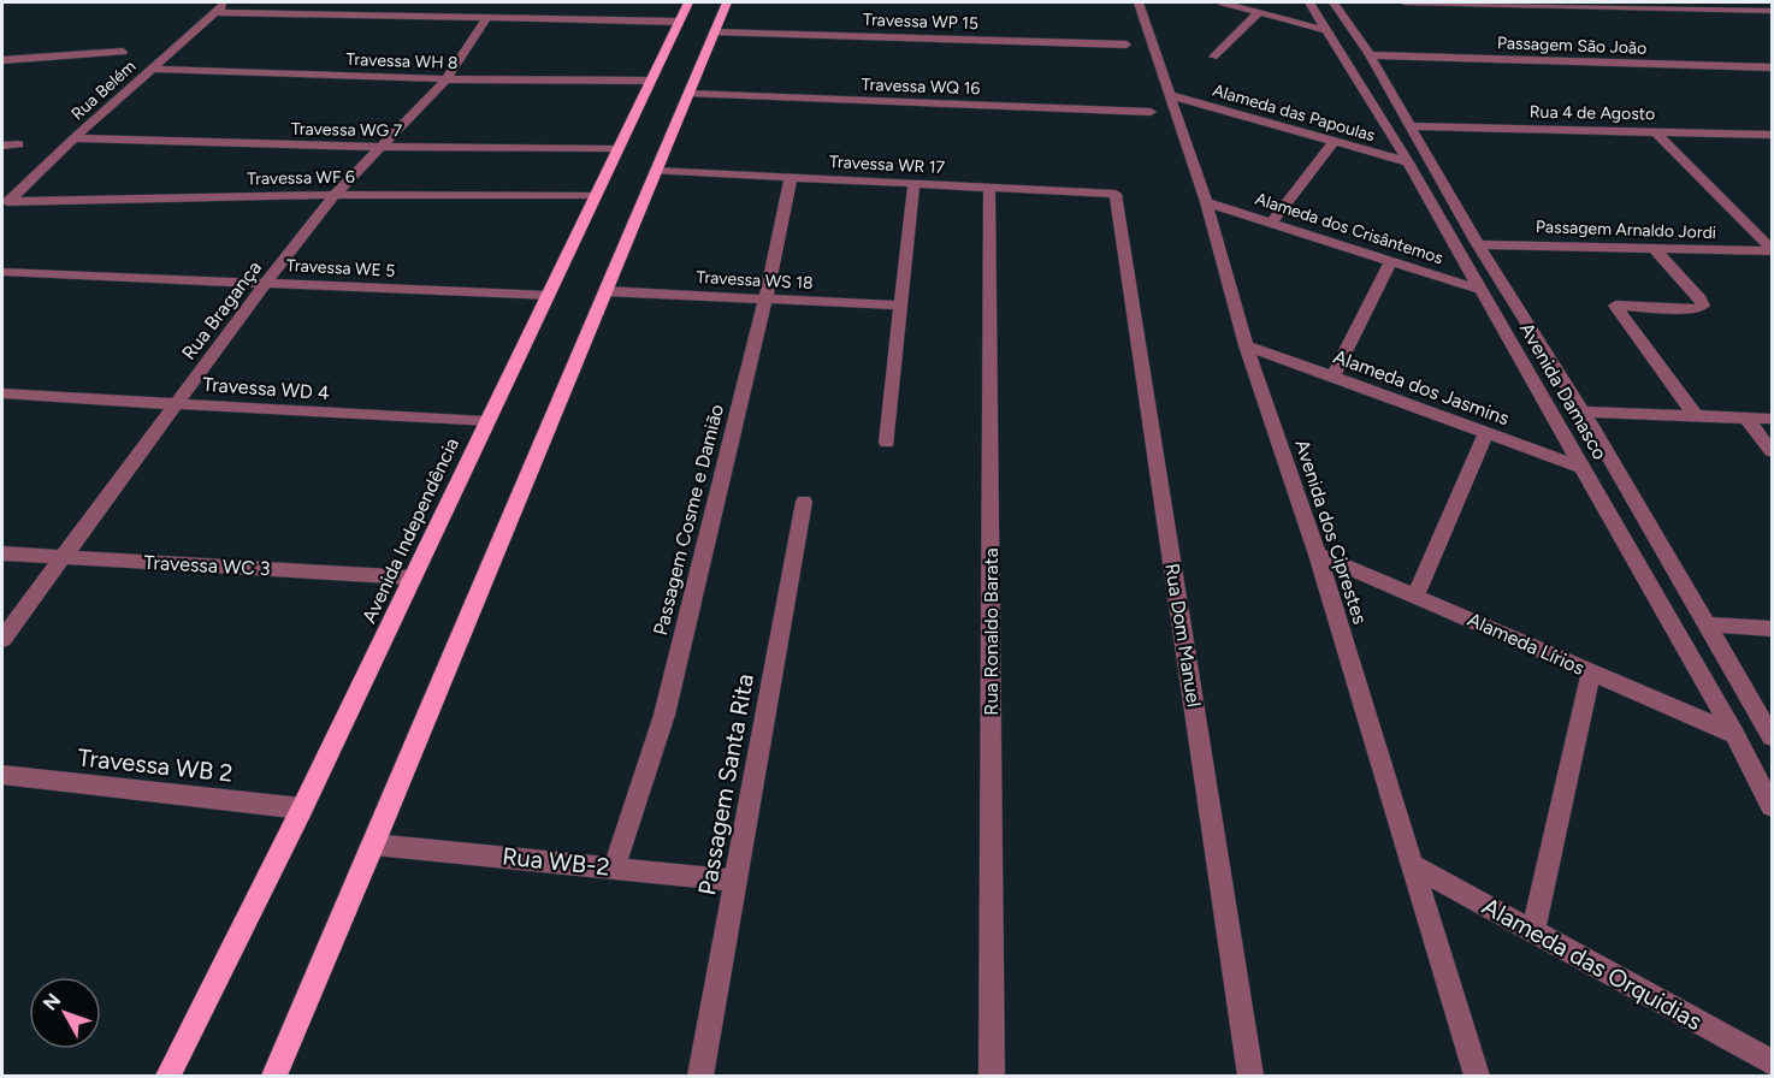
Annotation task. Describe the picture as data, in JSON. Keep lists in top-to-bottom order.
{
  "streets": {
    "main road": ["Avenida Independência"],
    "street": [
      "Travessa WP 15",
      "Passagem São João",
      "Travessa WH 8",
      "Travessa WQ 16",
      "Rua Belém",
      "Alameda das Papoulas",
      "Rua 4 de Agosto",
      "Travessa WG 7",
      "Travessa WR 17",
      "Travessa WF 6",
      "Alameda dos Crisântemos",
      "Passagem Arnaldo Jordi",
      "Travessa WE 5",
      "Travessa WS 18",
      "Rua Bragança",
      "Alameda dos Jasmins",
      "Travessa WD 4",
      "Avenida Damasco",
      "Passagem Cosme e Damião",
      "Avenida dos Ciprestes",
      "Travessa WC 3",
      "Rua Ronaldo Barata",
      "Rua Dom Manuel",
      "Alameda Lírios",
      "Travessa WB 2",
      "Passagem Santa Rita",
      "Rua WB-2",
      "Alameda das Orquidias"
    ]
  },
  "crossings": [
    ["Passagem São João", "Avenida Damasco"],
    ["Travessa WH 8", "Rua Belém"],
    ["Travessa WH 8", "Rua Bragança"],
    ["Travessa WH 8", "Avenida Independência"],
    ["Rua Belém", "Travessa WG 7"],
    ["Rua Belém", "Travessa WF 6"],
    ["Alameda das Papoulas", "Avenida Damasco"],
    ["Alameda das Papoulas", "Avenida dos Ciprestes"],
    ["Rua 4 de Agosto", "Avenida Damasco"],
    ["Travessa WG 7", "Rua Bragança"],
    ["Travessa WG 7", "Avenida Independência"],
    ["Travessa WR 17", "Passagem Cosme e Damião"],
    ["Travessa WR 17", "Rua Ronaldo Barata"],
    ["Travessa WR 17", "Rua Dom Manuel"],
    ["Travessa WF 6", "Rua Bragança"],
    ["Travessa WF 6", "Avenida Independência"],
    ["Alameda dos Crisântemos", "Avenida Damasco"],
    ["Alameda dos Crisântemos", "Avenida dos Ciprestes"],
    ["Passagem Arnaldo Jordi", "Avenida Damasco"],
    ["Travessa WE 5", "Rua Bragança"],
    ["Travessa WE 5", "Avenida Independência"],
    ["Travessa WS 18", "Passagem Cosme e Damião"],
    ["Rua Bragança", "Travessa WD 4"],
    ["Rua Bragança", "Travessa WC 3"],
    ["Alameda dos Jasmins", "Avenida Damasco"],
    ["Alameda dos Jasmins", "Avenida dos Ciprestes"],
    ["Travessa WD 4", "Avenida Independência"],
    ["Avenida Damasco", "Alameda Lírios"],
    ["Passagem Cosme e Damião", "Rua WB-2"],
    ["Avenida Independência", "Travessa WC 3"],
    ["Avenida Independência", "Travessa WB 2"],
    ["Avenida dos Ciprestes", "Alameda Lírios"],
    ["Avenida dos Ciprestes", "Alameda das Orquidias"],
    ["Passagem Santa Rita", "Rua WB-2"]
  ],
  "north": "top left"
}
